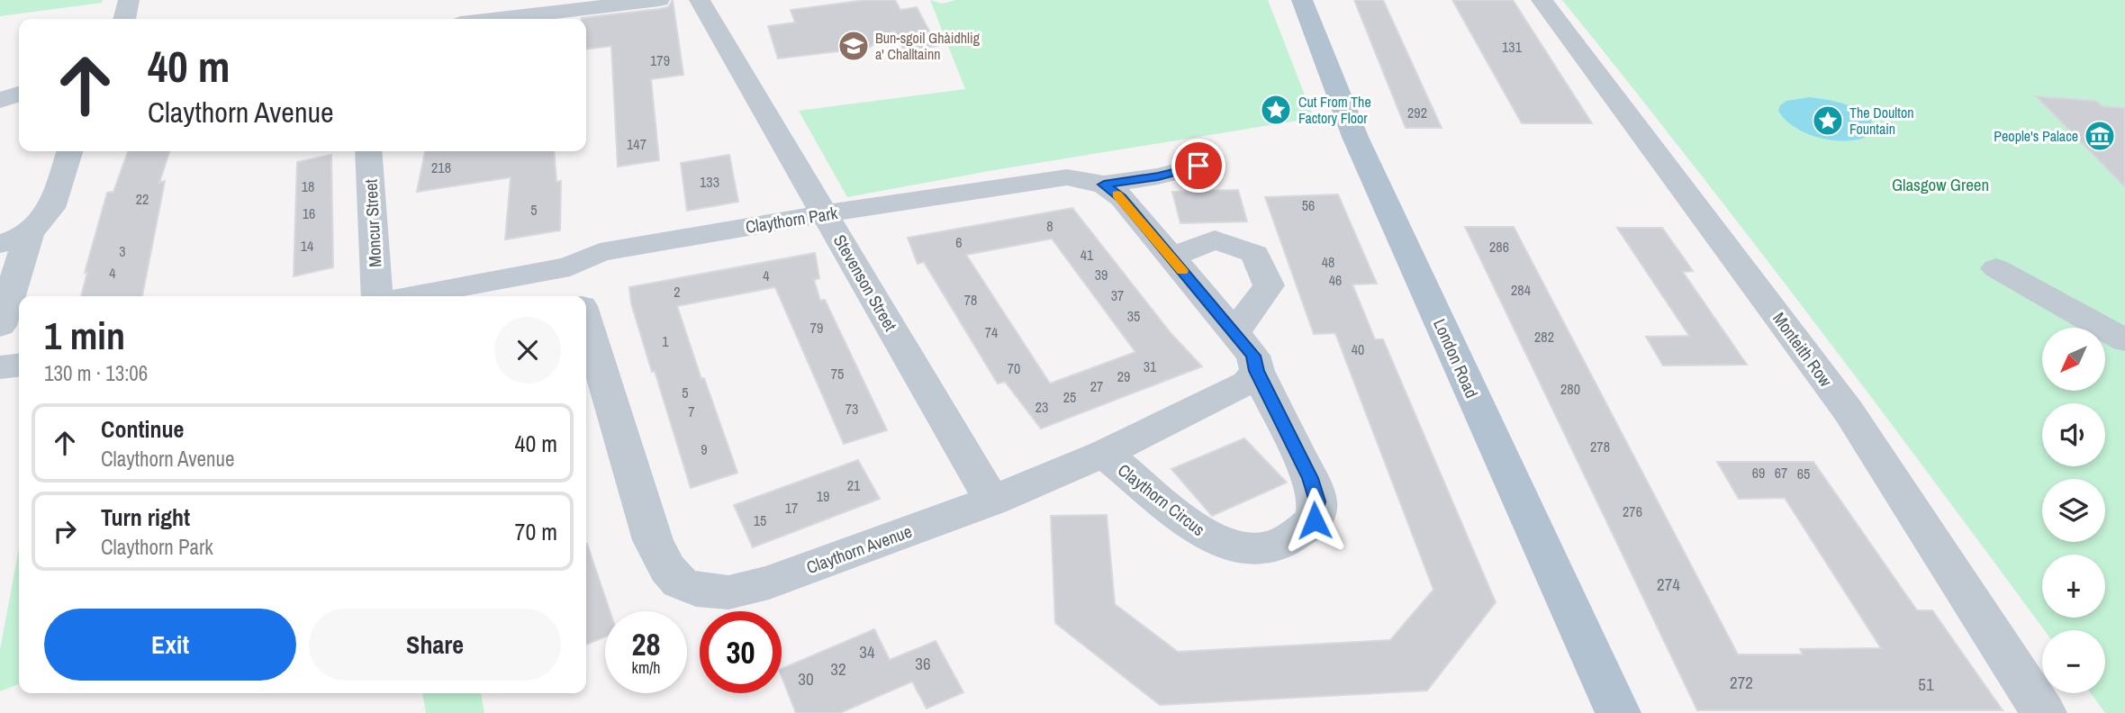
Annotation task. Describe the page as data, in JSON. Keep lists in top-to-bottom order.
{
  "streets": {
    "main road": ["London Road"],
    "street": [
      "Claythorn Park",
      "Moncur Street",
      "Stevenson Street",
      "Monteith Row",
      "Claythorn Circus",
      "Claythorn Avenue"
    ]
  },
  "crossings": [
    ["Claythorn Park", "Stevenson Street"],
    ["Stevenson Street", "Claythorn Avenue"],
    ["Claythorn Circus", "Claythorn Avenue"]
  ],
  "parks": ["Glasgow Green"],
  "places": {
    "school or university": ["Bun-sgoil Ghàidhlig a' Challtainn"],
    "place": ["Cut From The Factory Floor", "The Doulton Fountain"],
    "museum": ["People's Palace"]
  },
  "house_numbers": [
    "131",
    "179",
    "292",
    "147",
    "218",
    "133",
    "18",
    "22",
    "56",
    "5",
    "16",
    "8",
    "6",
    "14",
    "286",
    "3",
    "41",
    "48",
    "4",
    "39",
    "4",
    "46",
    "284",
    "2",
    "37",
    "78",
    "35",
    "79",
    "74",
    "282",
    "1",
    "40",
    "31",
    "70",
    "75",
    "29",
    "27",
    "280",
    "5",
    "25",
    "23",
    "73",
    "7",
    "278",
    "9",
    "69",
    "67",
    "65",
    "21",
    "19",
    "17",
    "276",
    "15",
    "274",
    "34",
    "36",
    "32",
    "30",
    "272",
    "51"
  ],
  "north": "bottom left",
  "page": {
    "turn": ["40 m", "Claythorn Avenue"],
    "heading": ["1 min", "130 m · 13:06"],
    "map_buttons": ["+", "−"],
    "list": [
      {
        "name": "Continue",
        "note": "Claythorn Avenue",
        "value": "40 m"
      },
      {
        "name": "Turn right",
        "note": "Claythorn Park",
        "value": "70 m"
      }
    ],
    "buttons": ["Exit", "Share"],
    "speed": "28 km/h",
    "limit": "30"
  }
}
